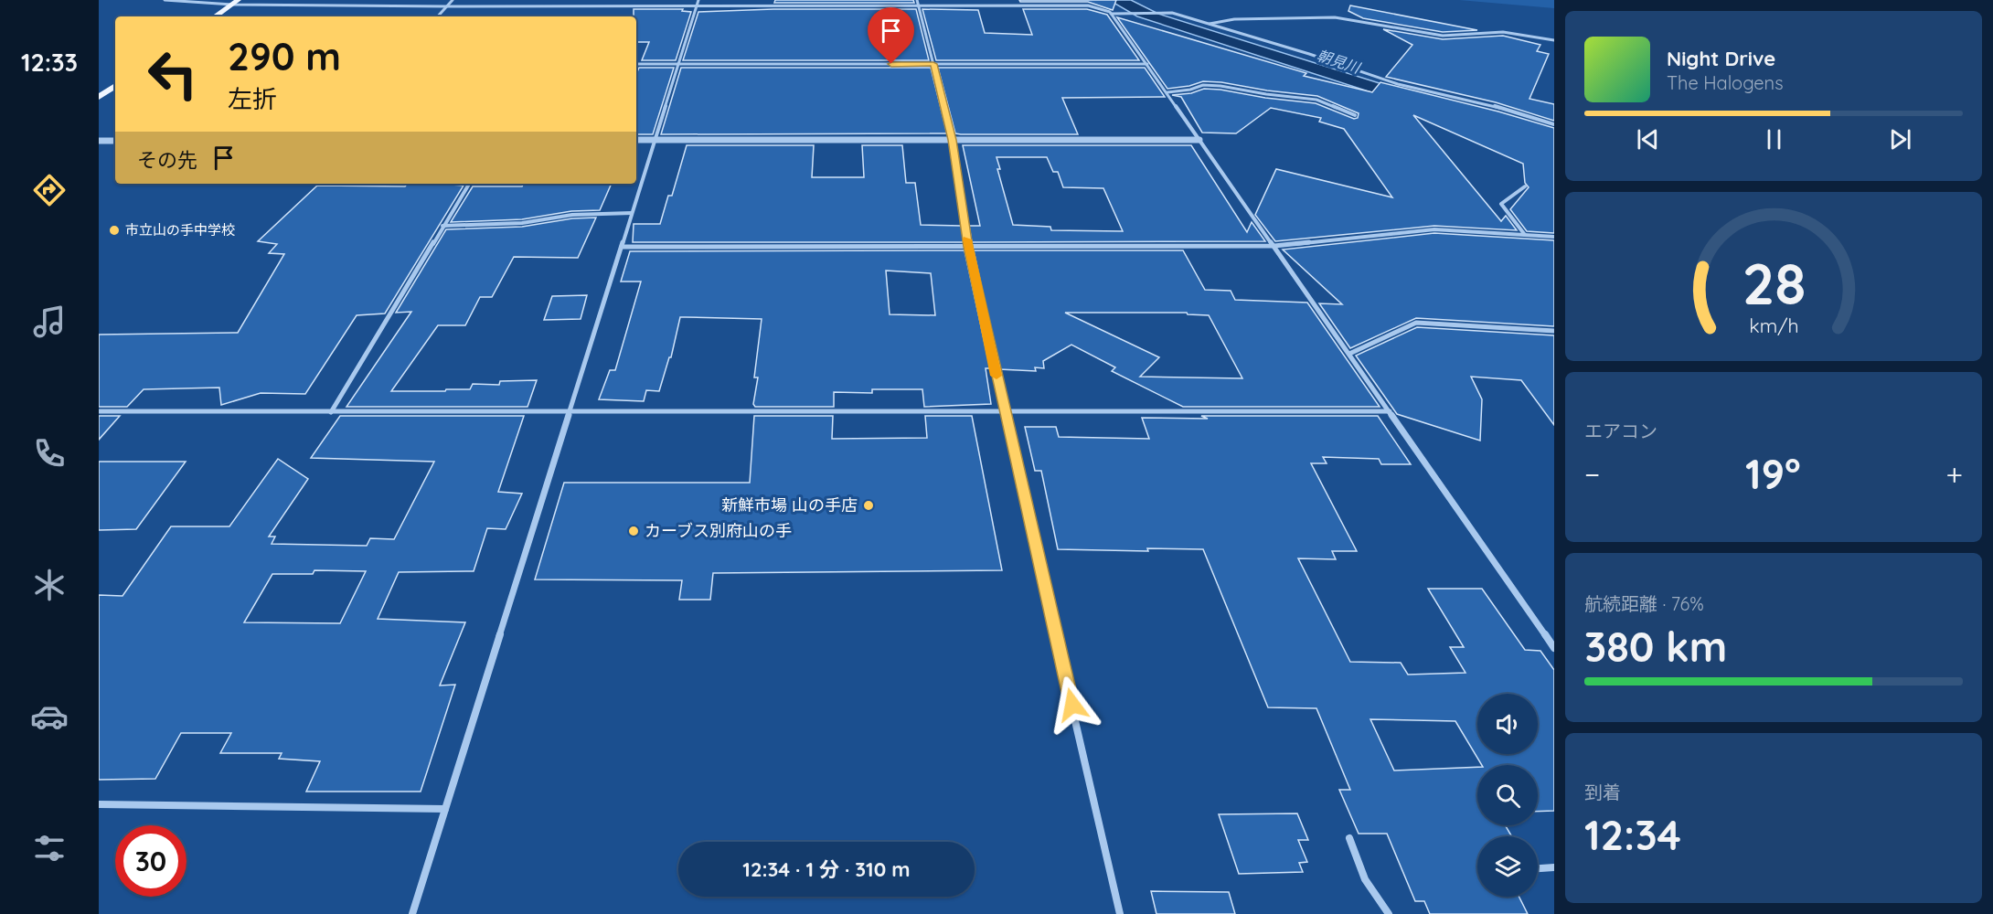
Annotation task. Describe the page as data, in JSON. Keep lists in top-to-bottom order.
{
  "water": ["朝見川"],
  "places": ["市立山の手中学校", "新鮮市場 山の手店", "カーブス別府山の手"],
  "page": {
    "tabs": "12:33",
    "turn": ["290 m", "左折"],
    "song": ["Night Drive", "The Halogens"],
    "then": "その先",
    "tile": [
      "エアコン",
      ["航続距離 · 76%", "380 km"],
      ["到着", "12:34"]
    ],
    "heat": ["−", "19°", "+"],
    "limit": "30",
    "trip": "12:34 · 1 分 · 310 m",
    "gauge": ["28", "km/h"]
  }
}
